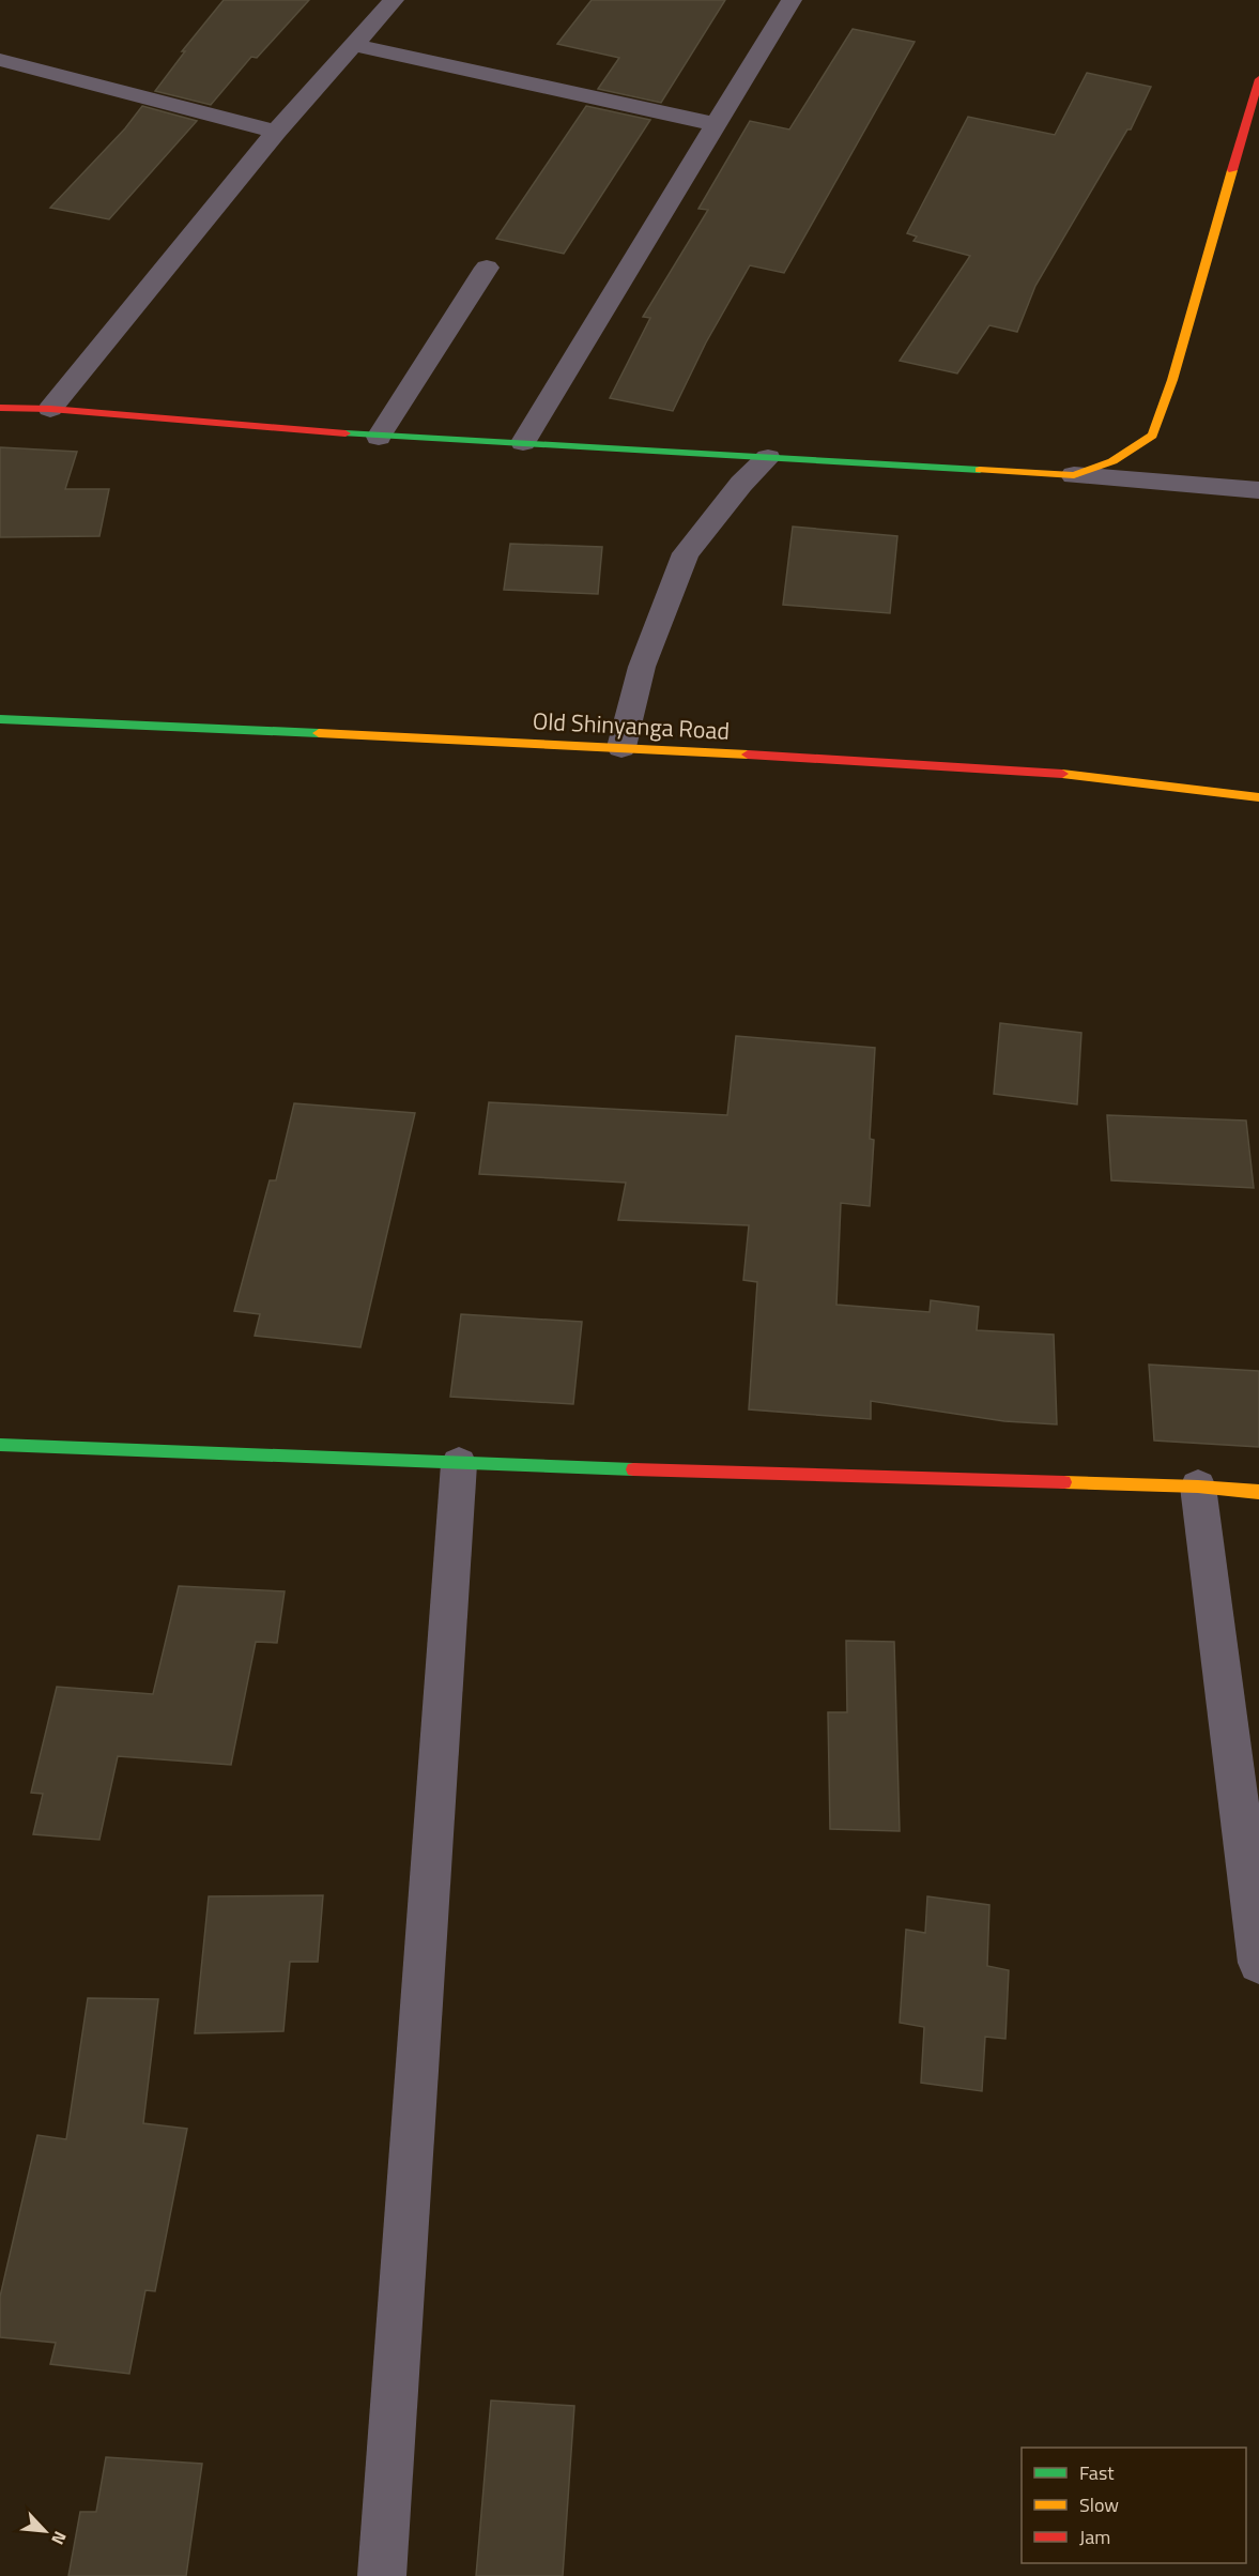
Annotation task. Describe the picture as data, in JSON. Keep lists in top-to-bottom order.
{
  "streets": {
    "street": ["Old Shinyanga Road"]
  },
  "legend": ["Fast", "Slow", "Jam"],
  "north": "bottom right"
}
